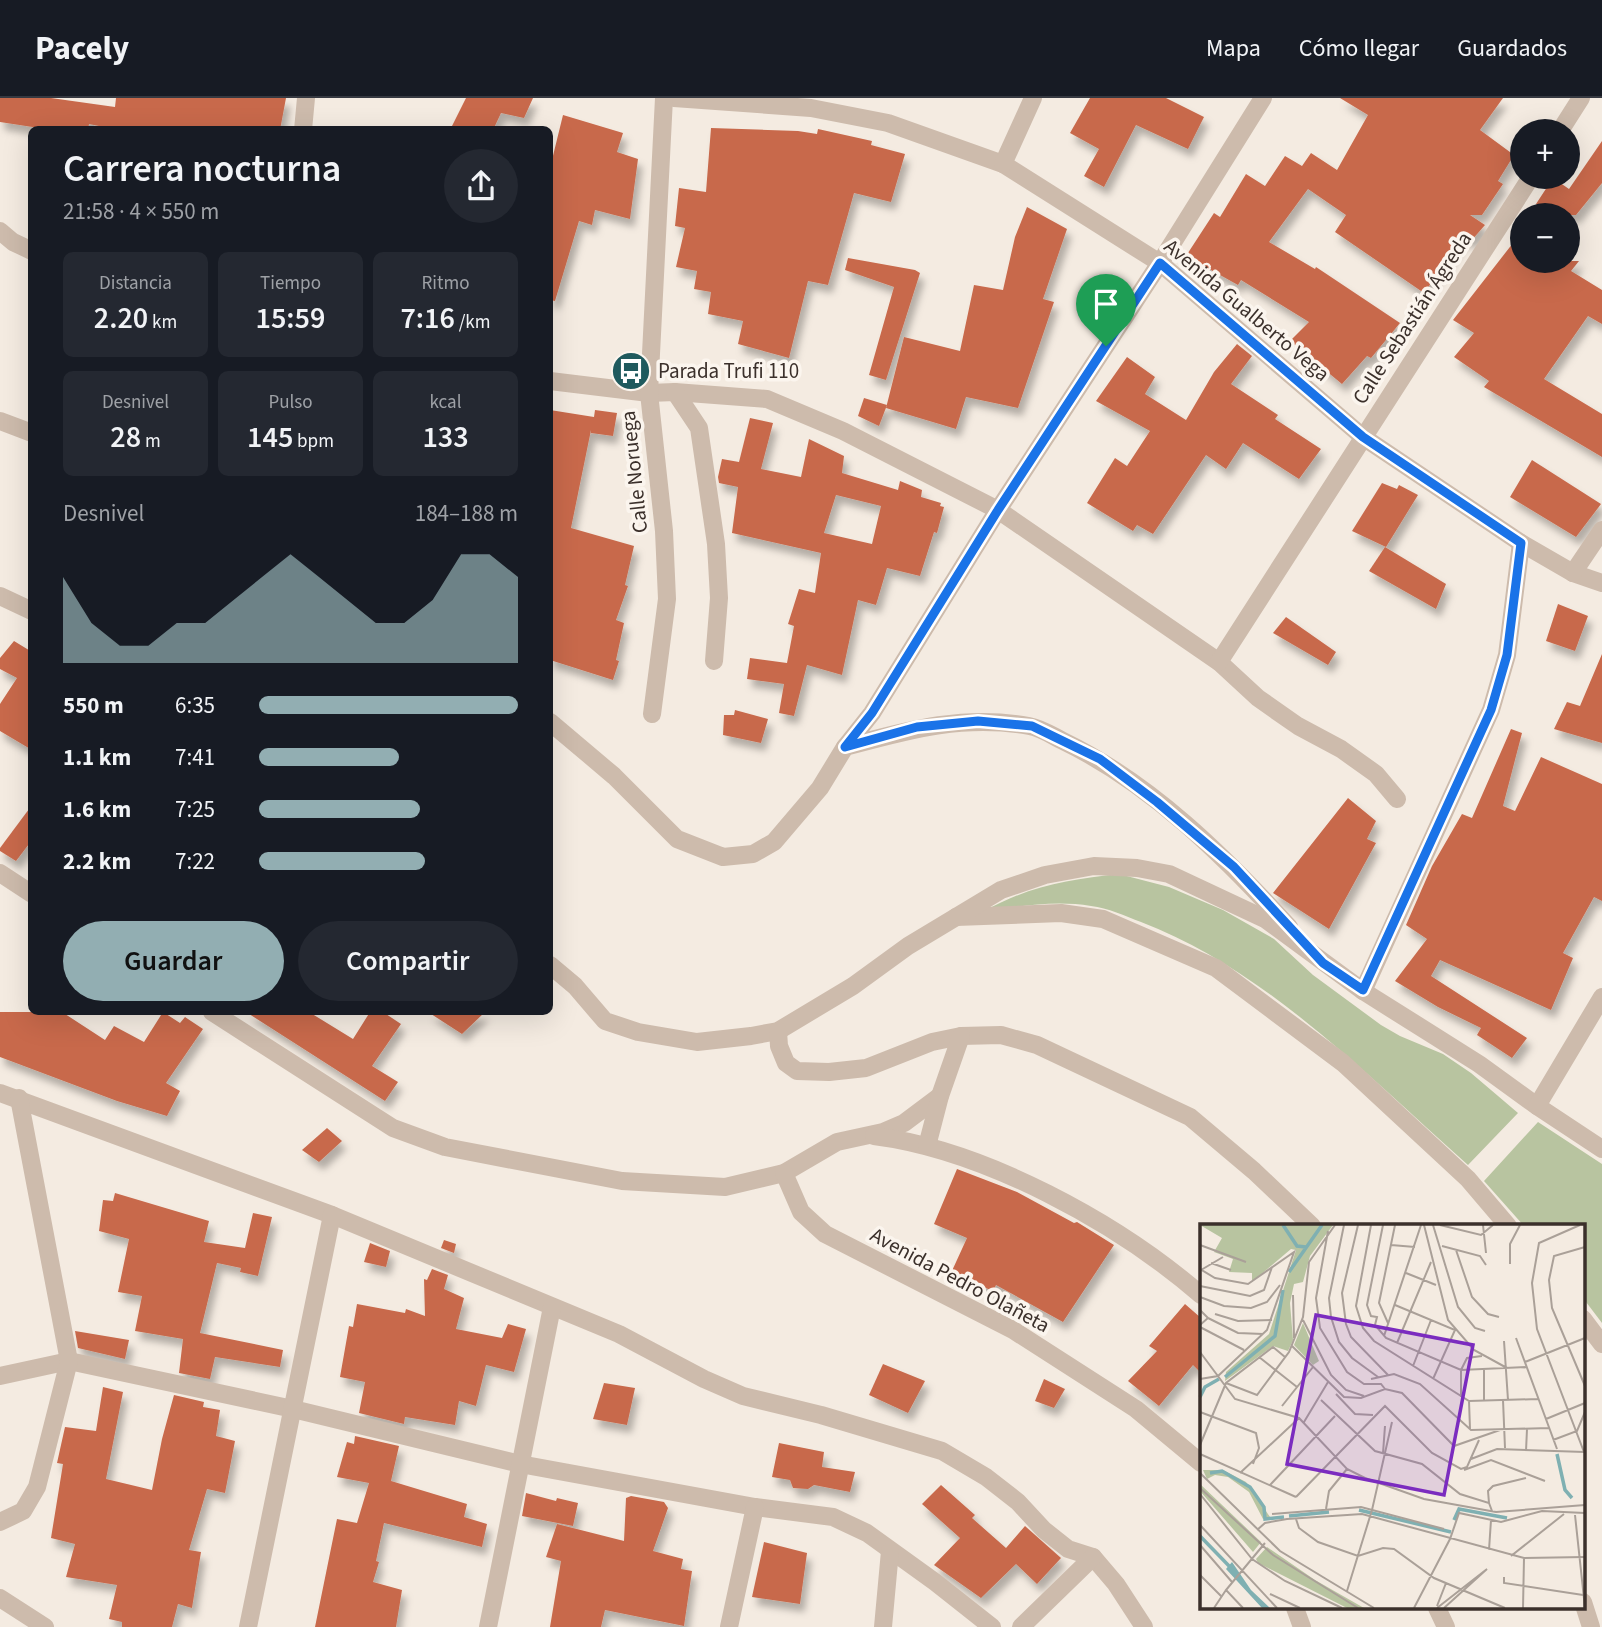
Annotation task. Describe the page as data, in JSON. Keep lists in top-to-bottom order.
{
  "streets": {
    "street": [
      "Avenida Gualberto Vega",
      "Calle Sebastián Ágreda",
      "Calle Noruega",
      "Avenida Pedro Olañeta"
    ]
  },
  "crossings": [
    ["Avenida Gualberto Vega", "Calle Sebastián Ágreda"]
  ],
  "places": {
    "bus stop": ["Parada Trufi 110"]
  },
  "page": {
    "header": "Pacely",
    "nav": ["Mapa", "Cómo llegar", "Guardados"],
    "map_buttons": ["+", "−"],
    "heading": ["Carrera nocturna", "21:58 · 4 × 550 m"],
    "stats": [
      ["Distancia", "2.20 km"],
      ["Tiempo", "15:59"],
      ["Ritmo", "7:16 /km"],
      ["Desnivel", "28 m"],
      ["Pulso", "145 bpm"],
      ["kcal", "133"]
    ],
    "chart": ["Desnivel", "184–188 m"],
    "list": [
      {
        "name": "550 m",
        "note": "6:35"
      },
      {
        "name": "1.1 km",
        "note": "7:41"
      },
      {
        "name": "1.6 km",
        "note": "7:25"
      },
      {
        "name": "2.2 km",
        "note": "7:22"
      }
    ],
    "buttons": ["Guardar", "Compartir"]
  }
}
